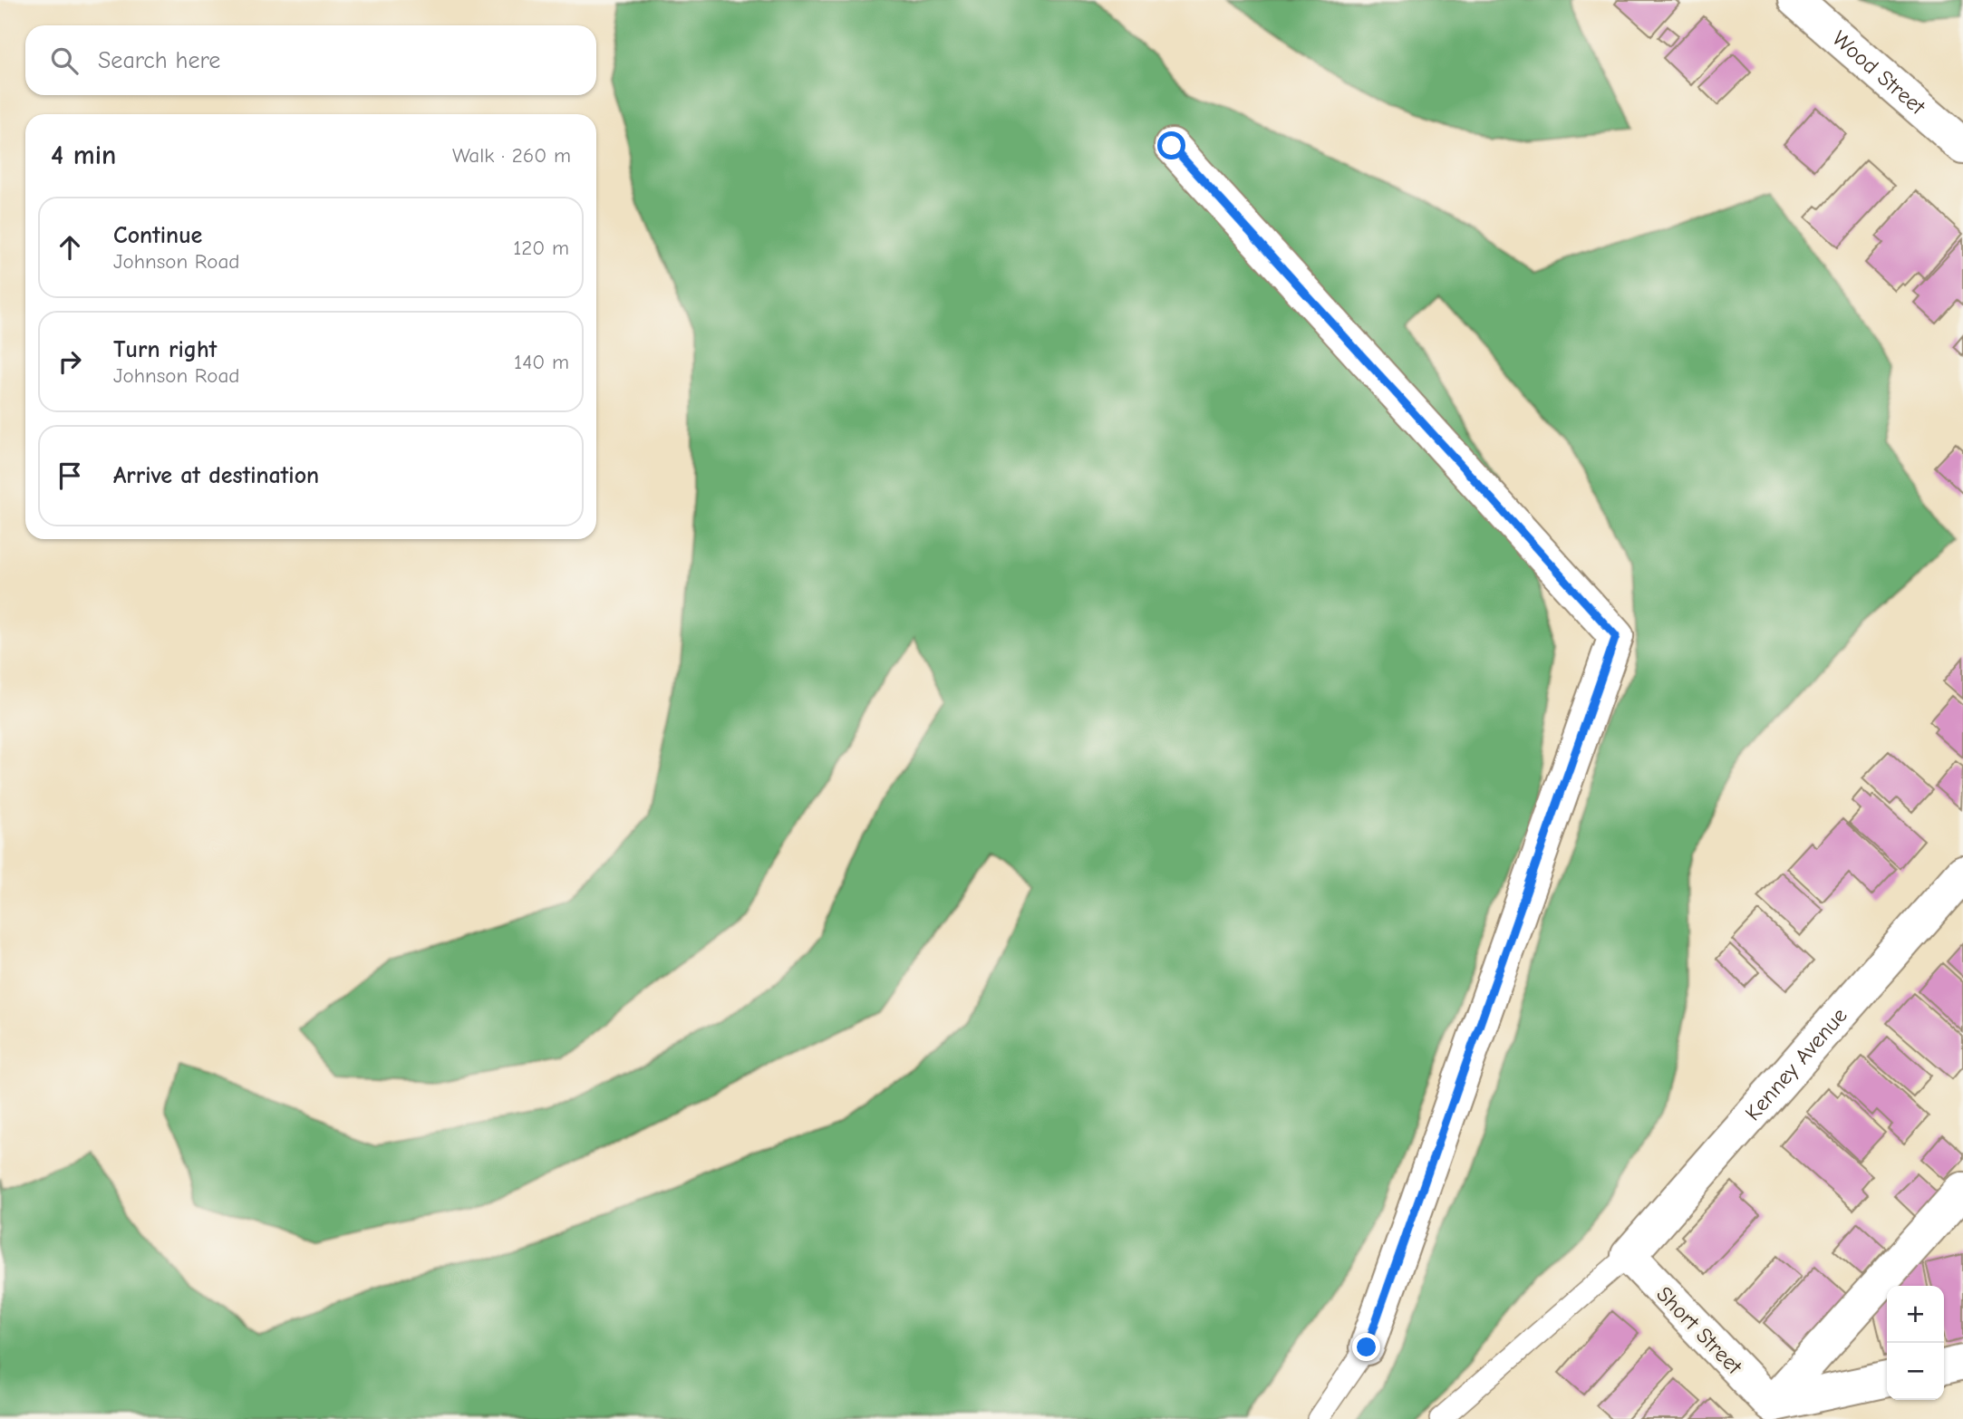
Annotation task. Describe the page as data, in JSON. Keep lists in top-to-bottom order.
{
  "streets": {
    "street": ["Wood Street", "Kenney Avenue", "Short Street"]
  },
  "crossings": [
    ["Kenney Avenue", "Short Street"]
  ],
  "page": {
    "search": "Search here",
    "heading": ["4 min", "Walk · 260 m"],
    "list": [
      ["Continue", "Johnson Road", "120 m"],
      ["Turn right", "Johnson Road", "140 m"],
      "Arrive at destination"
    ],
    "map_buttons": ["+", "−"]
  }
}
